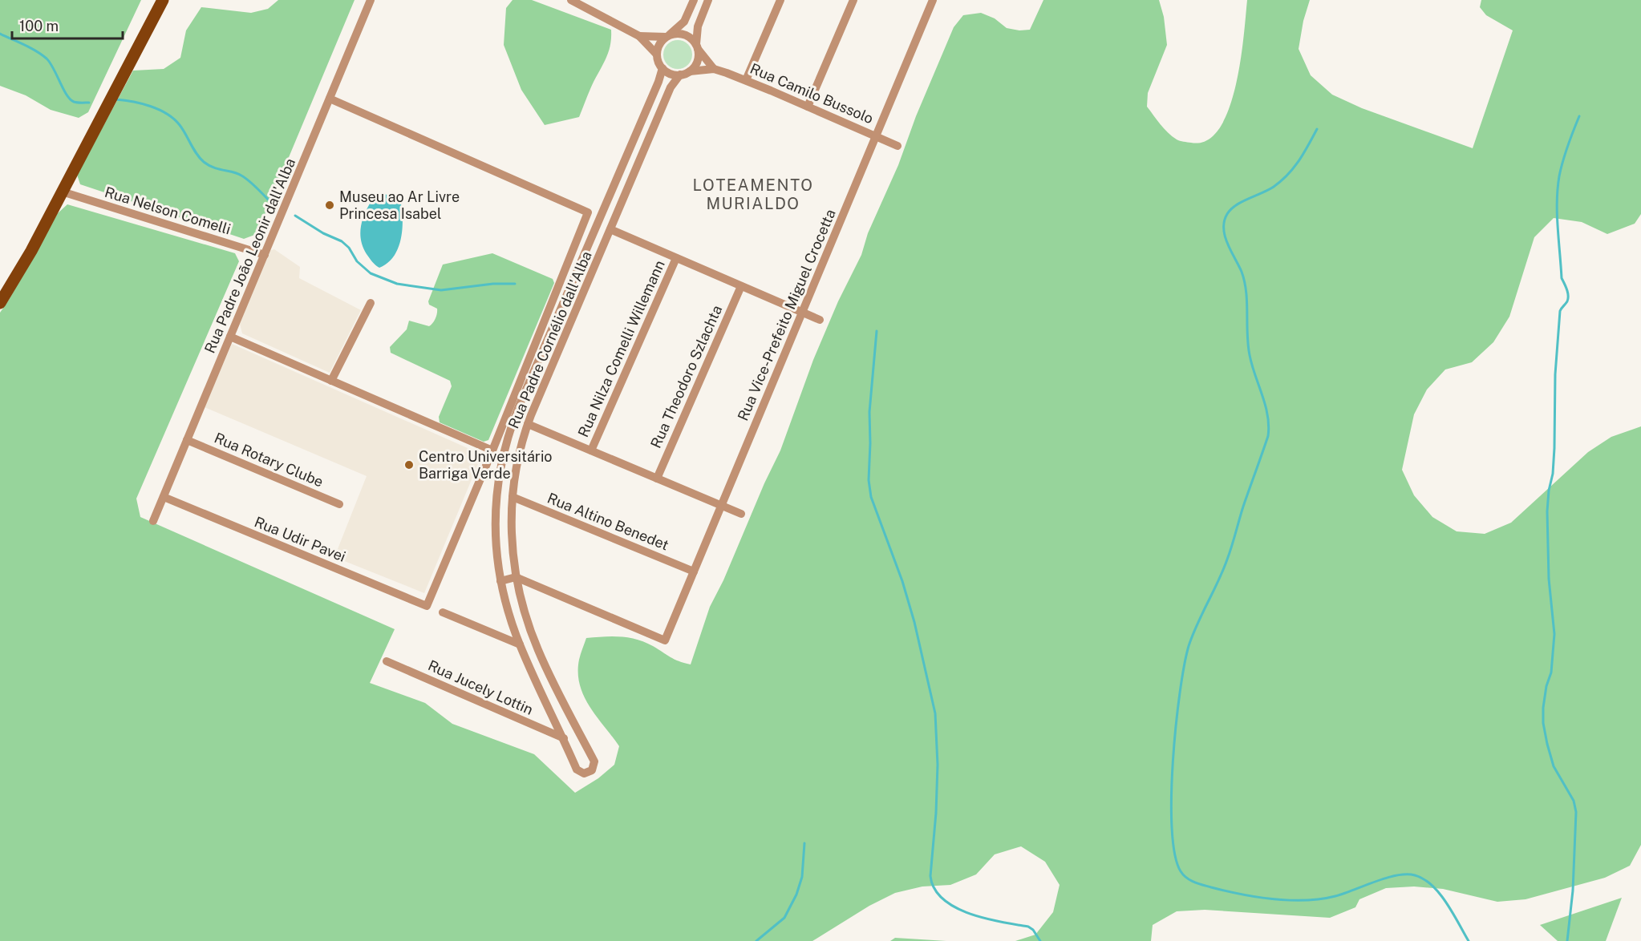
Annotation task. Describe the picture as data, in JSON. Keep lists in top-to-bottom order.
{
  "streets": {
    "street": [
      "Rua Camilo Bussolo",
      "Rua Nelson Comelli",
      "Rua Padre João Leonir dall'Alba",
      "Rua Vice-Prefeito Miguel Crocetta",
      "Rua Padre Cornélio dall'Alba",
      "Rua Nilza Comelli Willemann",
      "Rua Theodoro Szlachta",
      "Rua Rotary Clube",
      "Rua Altino Benedet",
      "Rua Udir Pavei",
      "Rua Jucely Lottin"
    ]
  },
  "crossings": [
    ["Rua Camilo Bussolo", "Rua Vice-Prefeito Miguel Crocetta"],
    ["Rua Camilo Bussolo", "Rua Padre Cornélio dall'Alba"],
    ["Rua Nelson Comelli", "Rua Padre João Leonir dall'Alba"],
    ["Rua Padre João Leonir dall'Alba", "Rua Rotary Clube"],
    ["Rua Padre João Leonir dall'Alba", "Rua Udir Pavei"],
    ["Rua Vice-Prefeito Miguel Crocetta", "Rua Padre Cornélio dall'Alba"],
    ["Rua Vice-Prefeito Miguel Crocetta", "Rua Altino Benedet"],
    ["Rua Padre Cornélio dall'Alba", "Rua Altino Benedet"],
    ["Rua Padre Cornélio dall'Alba", "Rua Jucely Lottin"]
  ],
  "districts": ["LOTEAMENTO MURIALDO"],
  "places": ["Museu ao Ar Livre Princesa Isabel", "Centro Universitário Barriga Verde"],
  "scale_bar": "100 m"
}
